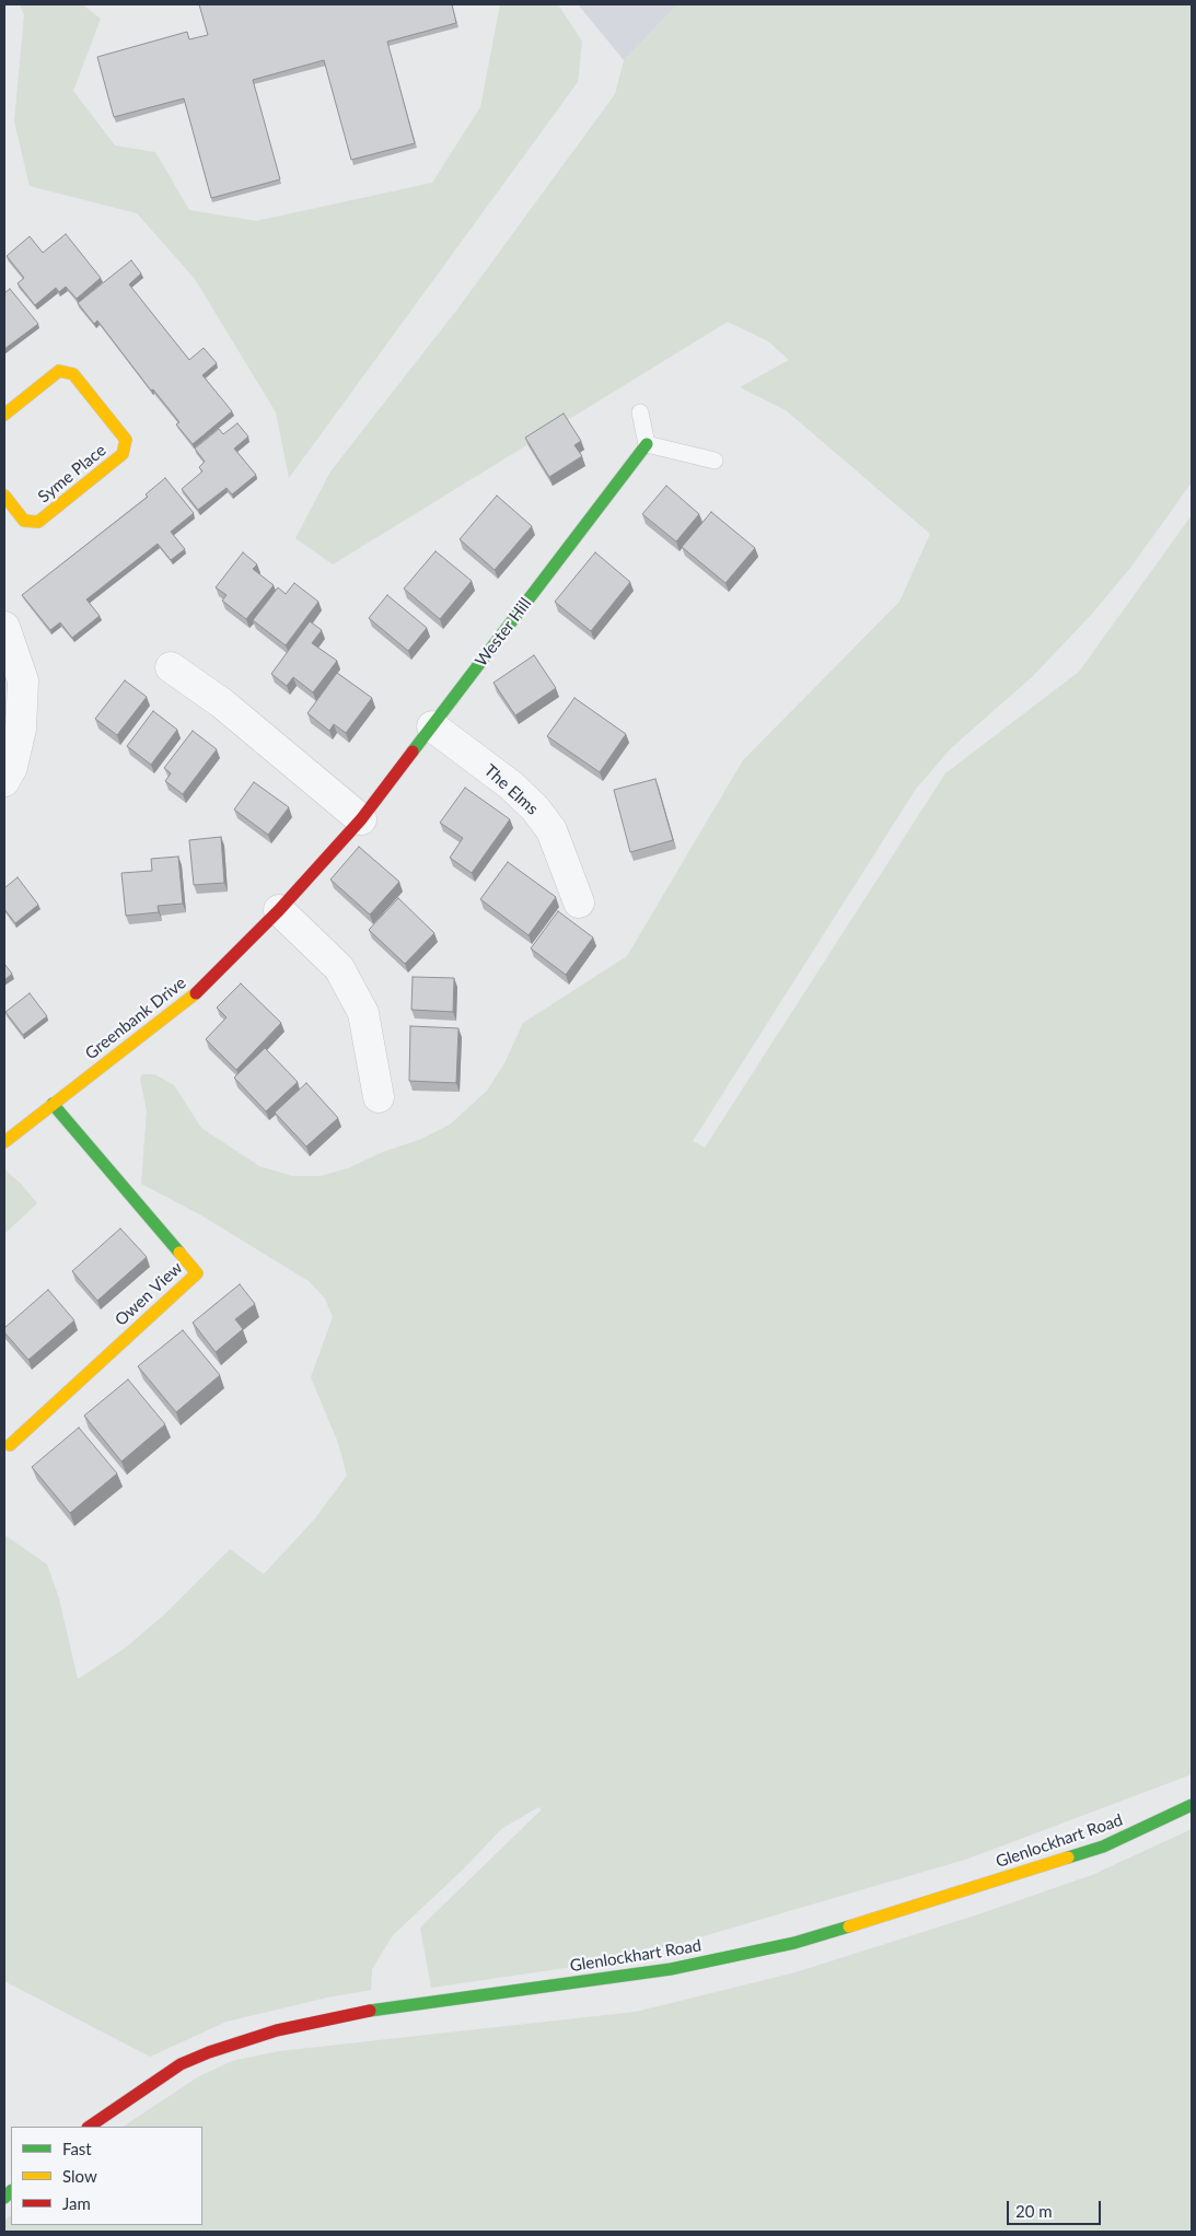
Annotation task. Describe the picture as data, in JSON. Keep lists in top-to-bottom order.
{
  "streets": {
    "street": [
      "Syme Place",
      "Wester Hill",
      "The Elms",
      "Greenbank Drive",
      "Owen View",
      "Glenlockhart Road"
    ]
  },
  "crossings": [
    ["Wester Hill", "The Elms"],
    ["Wester Hill", "Greenbank Drive"],
    ["Greenbank Drive", "Owen View"]
  ],
  "legend": ["Fast", "Slow", "Jam"],
  "scale_bar": "20 m"
}
